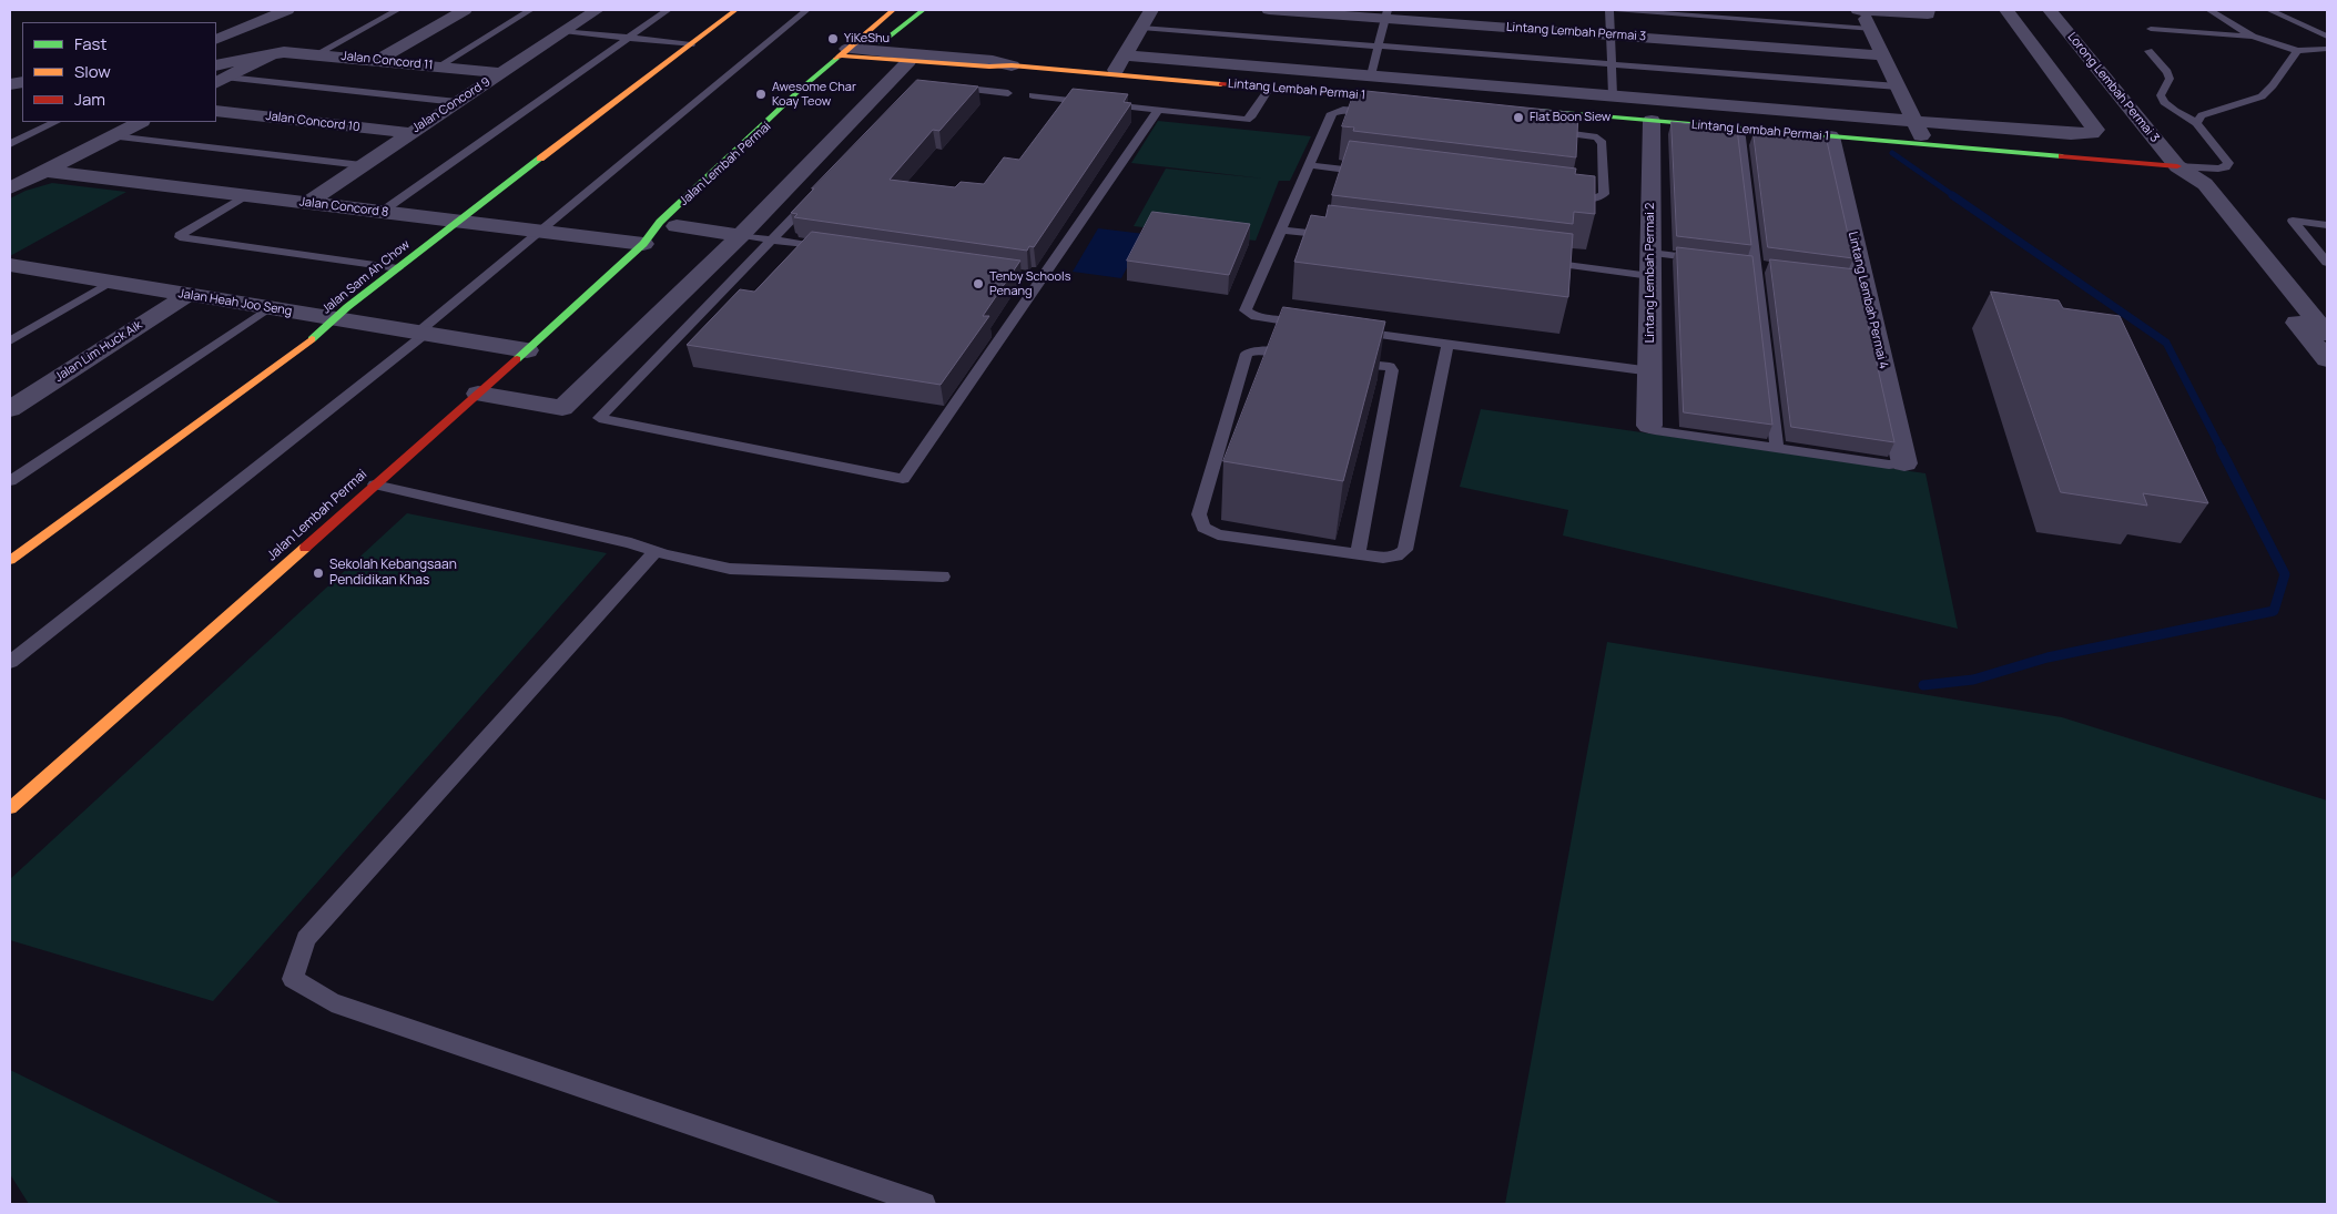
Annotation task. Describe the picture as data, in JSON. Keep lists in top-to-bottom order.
{
  "streets": {
    "street": [
      "Lintang Lembah Permai 3",
      "Jalan Concord 11",
      "Lorong Lembah Permai 3",
      "Lintang Lembah Permai 1",
      "Jalan Concord 9",
      "Jalan Concord 10",
      "Jalan Lembah Permai",
      "Jalan Concord 8",
      "Lintang Lembah Permai 2",
      "Jalan Sam Ah Chow",
      "Lintang Lembah Permai 4",
      "Jalan Heah Joo Seng",
      "Jalan Lim Huck Aik"
    ]
  },
  "crossings": [
    ["Jalan Concord 11", "Jalan Concord 9"],
    ["Lorong Lembah Permai 3", "Lintang Lembah Permai 1"],
    ["Lintang Lembah Permai 1", "Jalan Lembah Permai"],
    ["Lintang Lembah Permai 1", "Lintang Lembah Permai 2"],
    ["Lintang Lembah Permai 1", "Lintang Lembah Permai 4"],
    ["Jalan Concord 9", "Jalan Concord 10"],
    ["Jalan Concord 9", "Jalan Concord 8"],
    ["Jalan Lembah Permai", "Jalan Concord 8"],
    ["Jalan Lembah Permai", "Jalan Heah Joo Seng"],
    ["Jalan Concord 8", "Jalan Sam Ah Chow"],
    ["Jalan Sam Ah Chow", "Jalan Heah Joo Seng"],
    ["Jalan Heah Joo Seng", "Jalan Lim Huck Aik"]
  ],
  "places": [
    "YiKeShu",
    "Awesome Char Koay Teow",
    "Flat Boon Siew",
    "Tenby Schools Penang",
    "Sekolah Kebangsaan Pendidikan Khas"
  ],
  "legend": ["Fast", "Slow", "Jam"]
}
